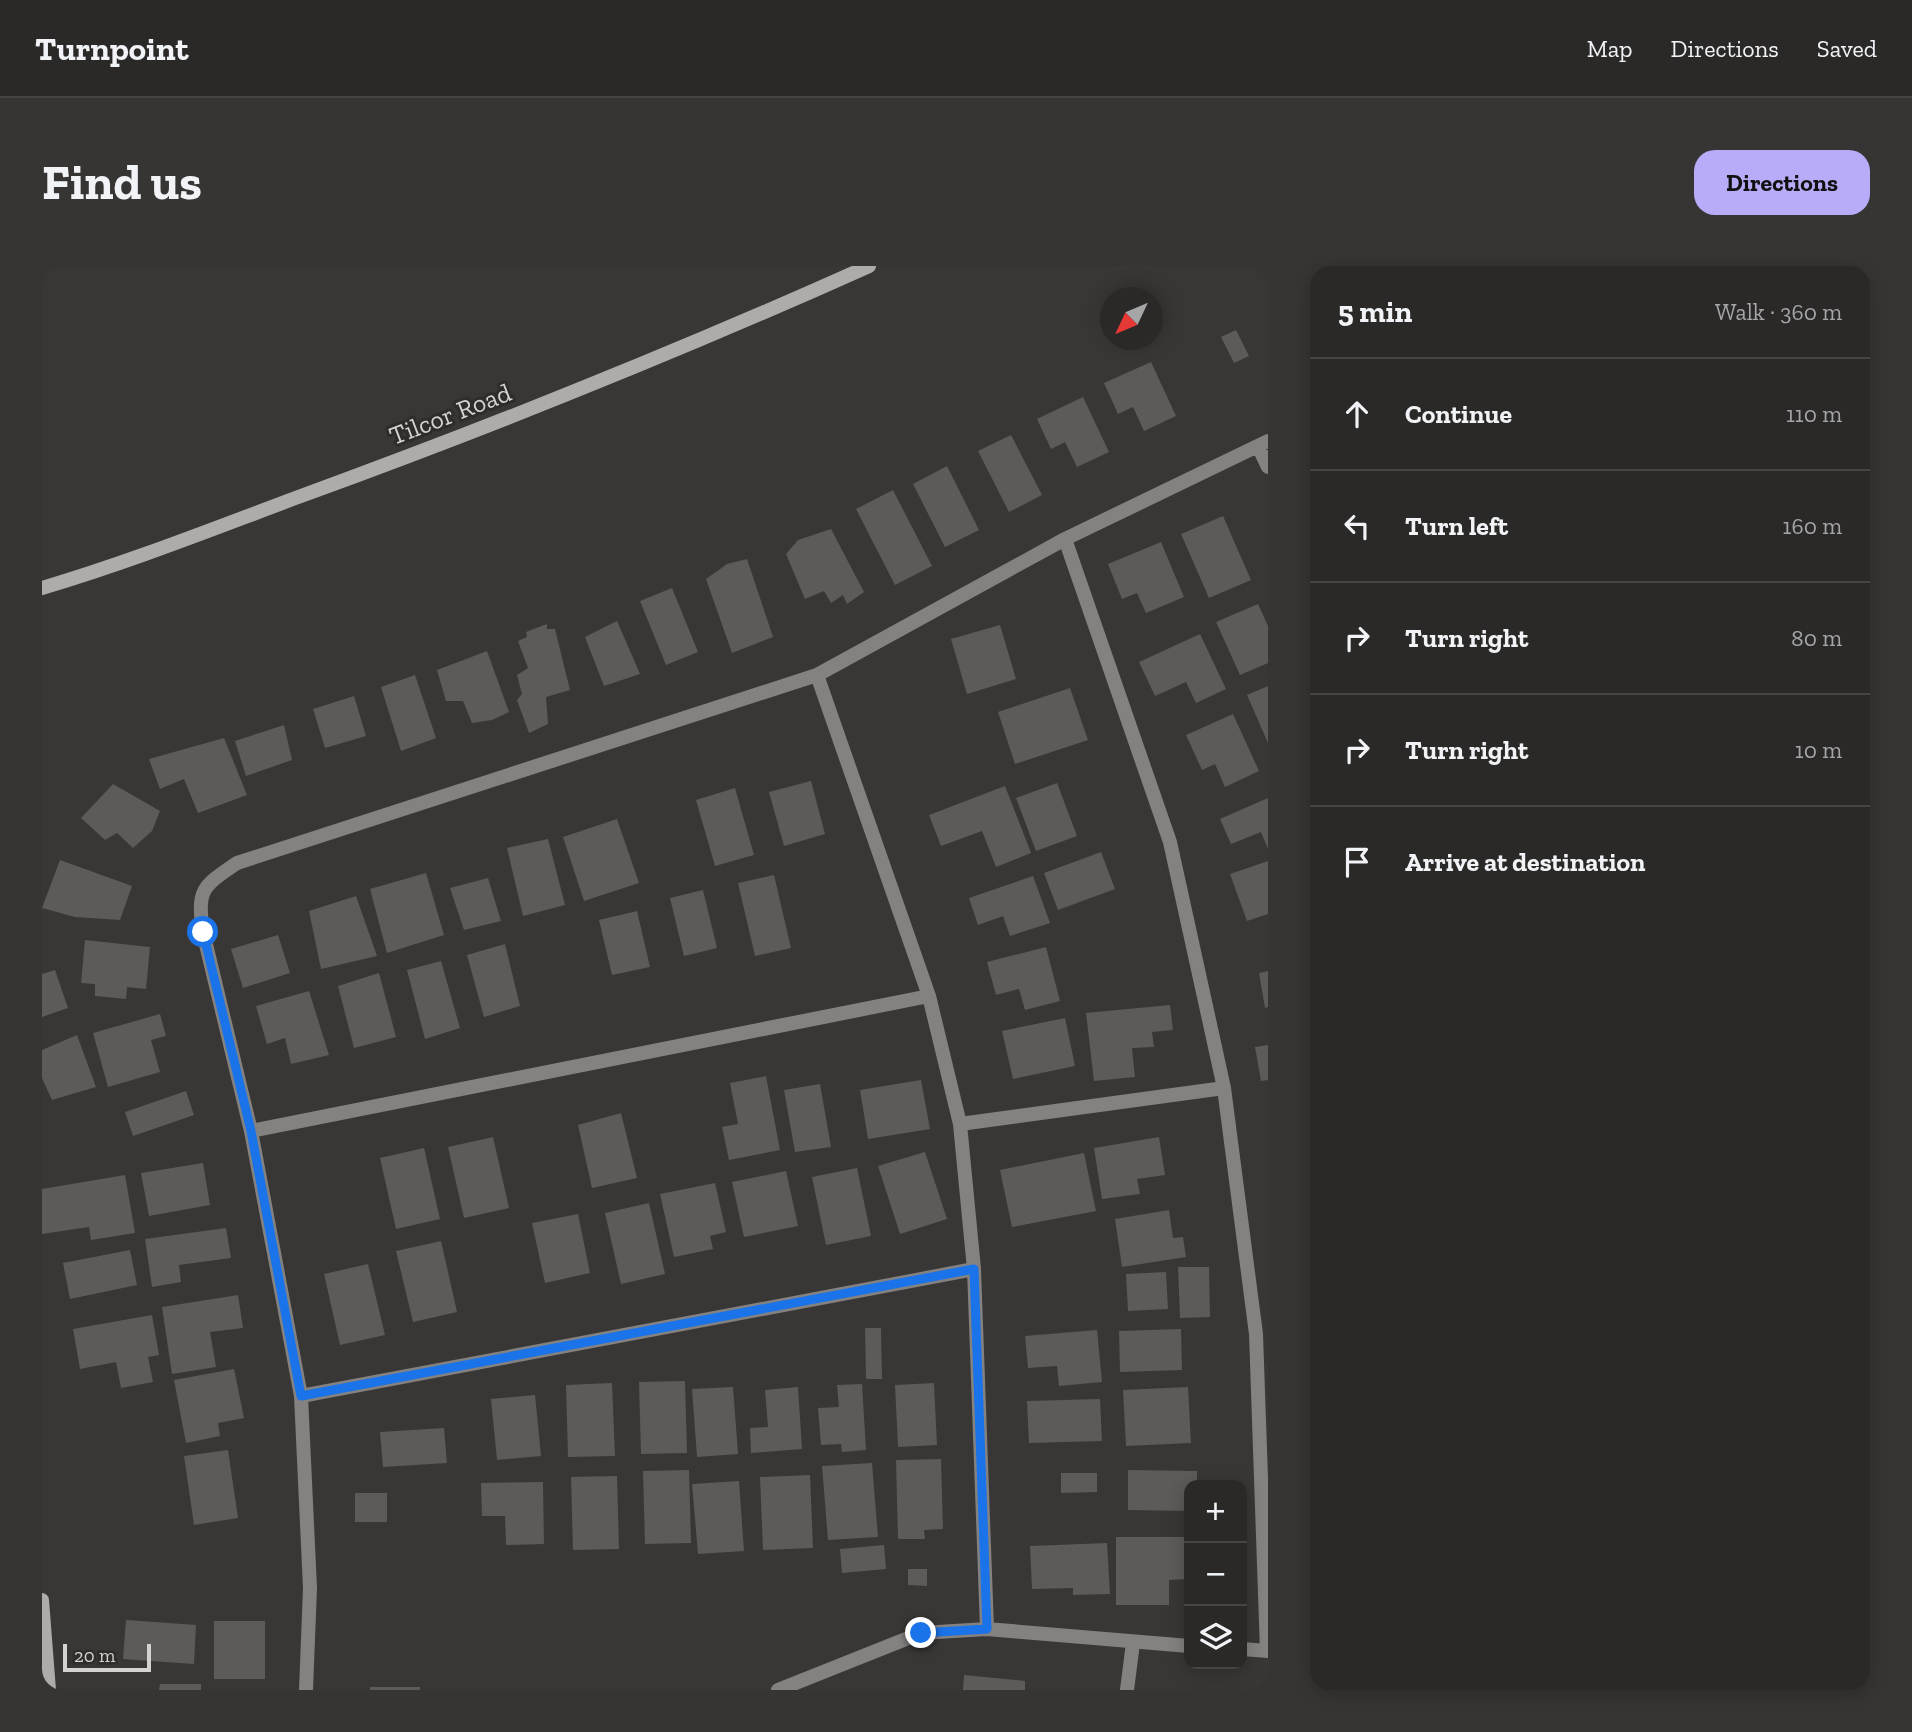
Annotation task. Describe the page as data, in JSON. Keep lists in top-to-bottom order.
{
  "streets": {
    "street": ["Tilcor Road"]
  },
  "scale_bar": "20 m",
  "north": "bottom left",
  "page": {
    "header": "Turnpoint",
    "nav": ["Map", "Directions", "Saved"],
    "buttons": "Directions",
    "title": "Find us",
    "heading": ["5 min", "Walk · 360 m"],
    "list": [
      ["Continue", "110 m"],
      ["Turn left", "160 m"],
      ["Turn right", "80 m"],
      ["Turn right", "10 m"],
      "Arrive at destination"
    ],
    "map_buttons": ["+", "−"],
    "scale": "20 m"
  }
}
